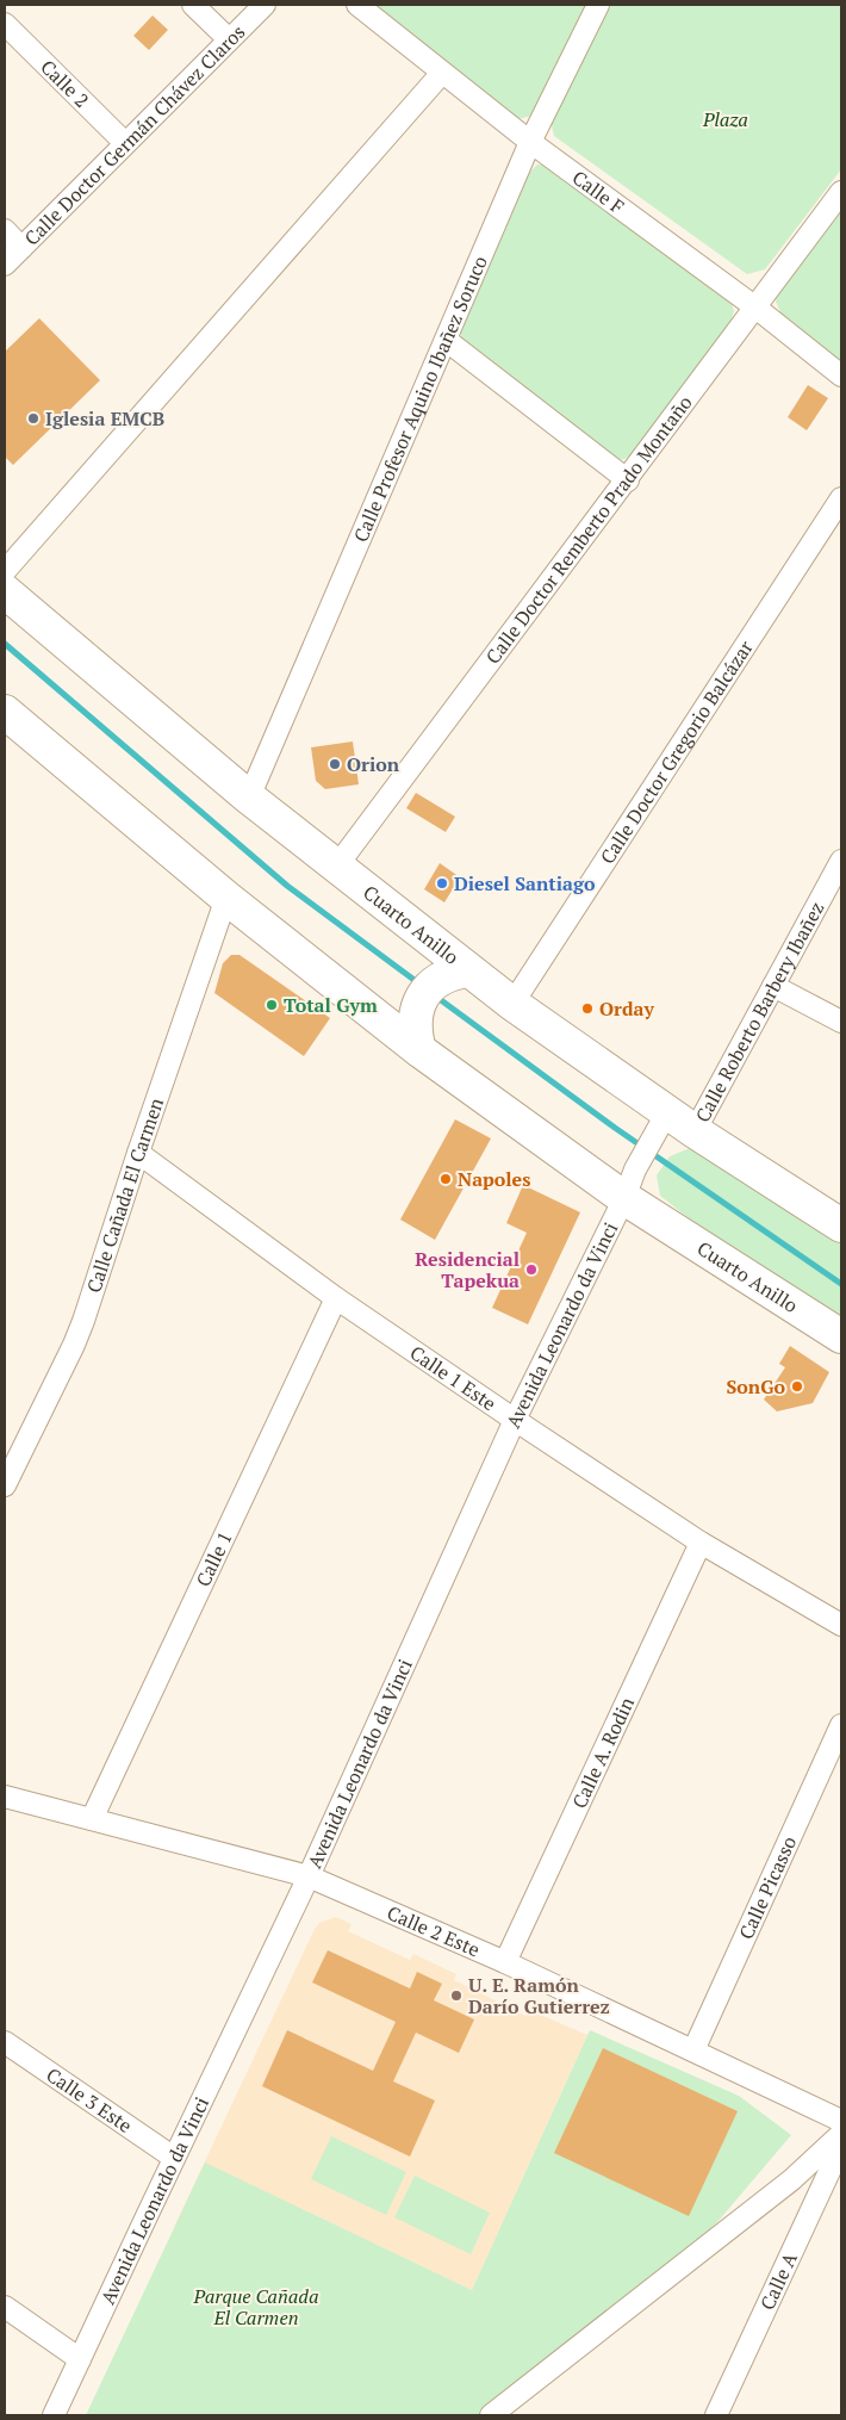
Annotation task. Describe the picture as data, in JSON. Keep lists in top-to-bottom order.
{
  "streets": {
    "highway": ["Cuarto Anillo"],
    "street": [
      "Calle 2",
      "Calle Doctor Germán Chávez Claros",
      "Calle F",
      "Calle Profesor Aquino Ibañez Soruco",
      "Calle Doctor Remberto Prado Montaño",
      "Calle Doctor Gregorio Balcázar",
      "Calle Roberto Barbery Ibañez",
      "Calle Cañada El Carmen",
      "Avenida Leonardo da Vinci",
      "Calle 1 Este",
      "Calle 1",
      "Calle A. Rodin",
      "Calle Picasso",
      "Calle 2 Este",
      "Calle 3 Este",
      "Calle A"
    ]
  },
  "crossings": [
    ["Calle 2", "Calle Doctor Germán Chávez Claros"],
    ["Calle F", "Calle Profesor Aquino Ibañez Soruco"],
    ["Calle F", "Calle Doctor Remberto Prado Montaño"],
    ["Calle Profesor Aquino Ibañez Soruco", "Cuarto Anillo"],
    ["Calle Doctor Remberto Prado Montaño", "Cuarto Anillo"],
    ["Calle Doctor Gregorio Balcázar", "Cuarto Anillo"],
    ["Cuarto Anillo", "Calle Roberto Barbery Ibañez"],
    ["Cuarto Anillo", "Calle Cañada El Carmen"],
    ["Cuarto Anillo", "Avenida Leonardo da Vinci"],
    ["Calle Cañada El Carmen", "Calle 1 Este"],
    ["Avenida Leonardo da Vinci", "Calle 1 Este"],
    ["Avenida Leonardo da Vinci", "Calle 2 Este"],
    ["Avenida Leonardo da Vinci", "Calle 3 Este"],
    ["Calle 1 Este", "Calle 1"],
    ["Calle 1 Este", "Calle A. Rodin"],
    ["Calle 1", "Calle 2 Este"],
    ["Calle A. Rodin", "Calle 2 Este"],
    ["Calle Picasso", "Calle 2 Este"]
  ],
  "parks": ["Plaza", "Parque Cañada El Carmen"],
  "places": [
    "Iglesia EMCB",
    "Orion",
    "Diesel Santiago",
    "Total Gym",
    "Orday",
    "Napoles",
    "Residencial Tapekua",
    "SonGo",
    "U. E. Ramón Darío Gutierrez"
  ]
}
